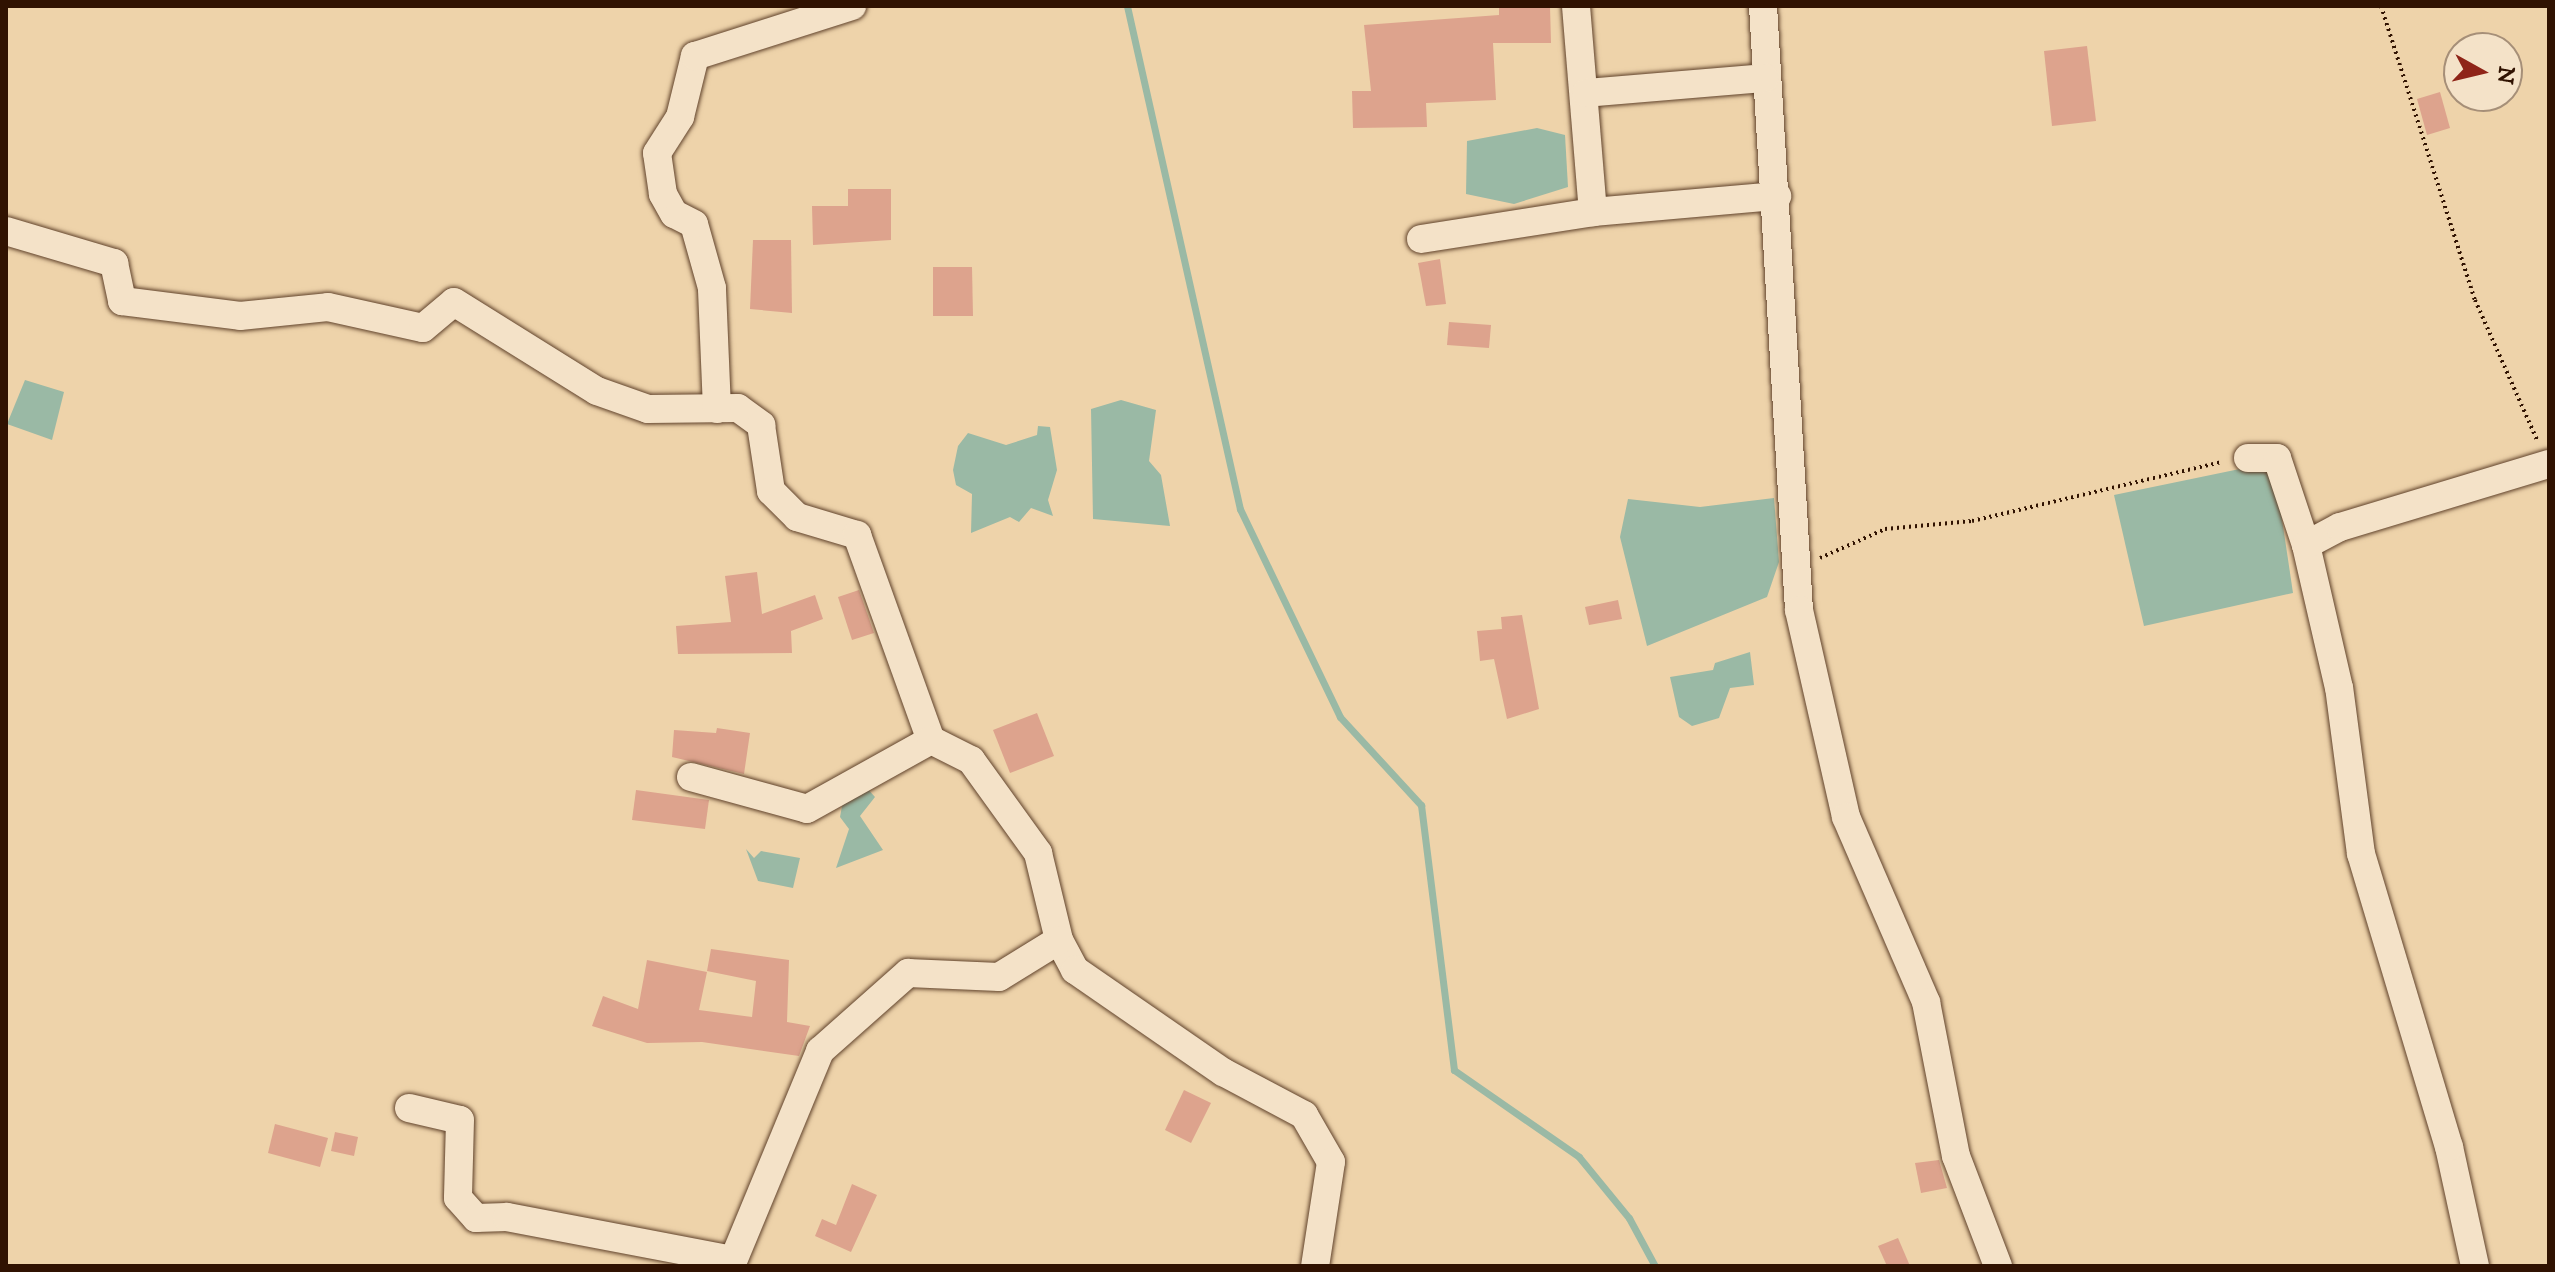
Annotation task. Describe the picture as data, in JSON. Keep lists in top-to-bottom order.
{
  "north": "right"
}
